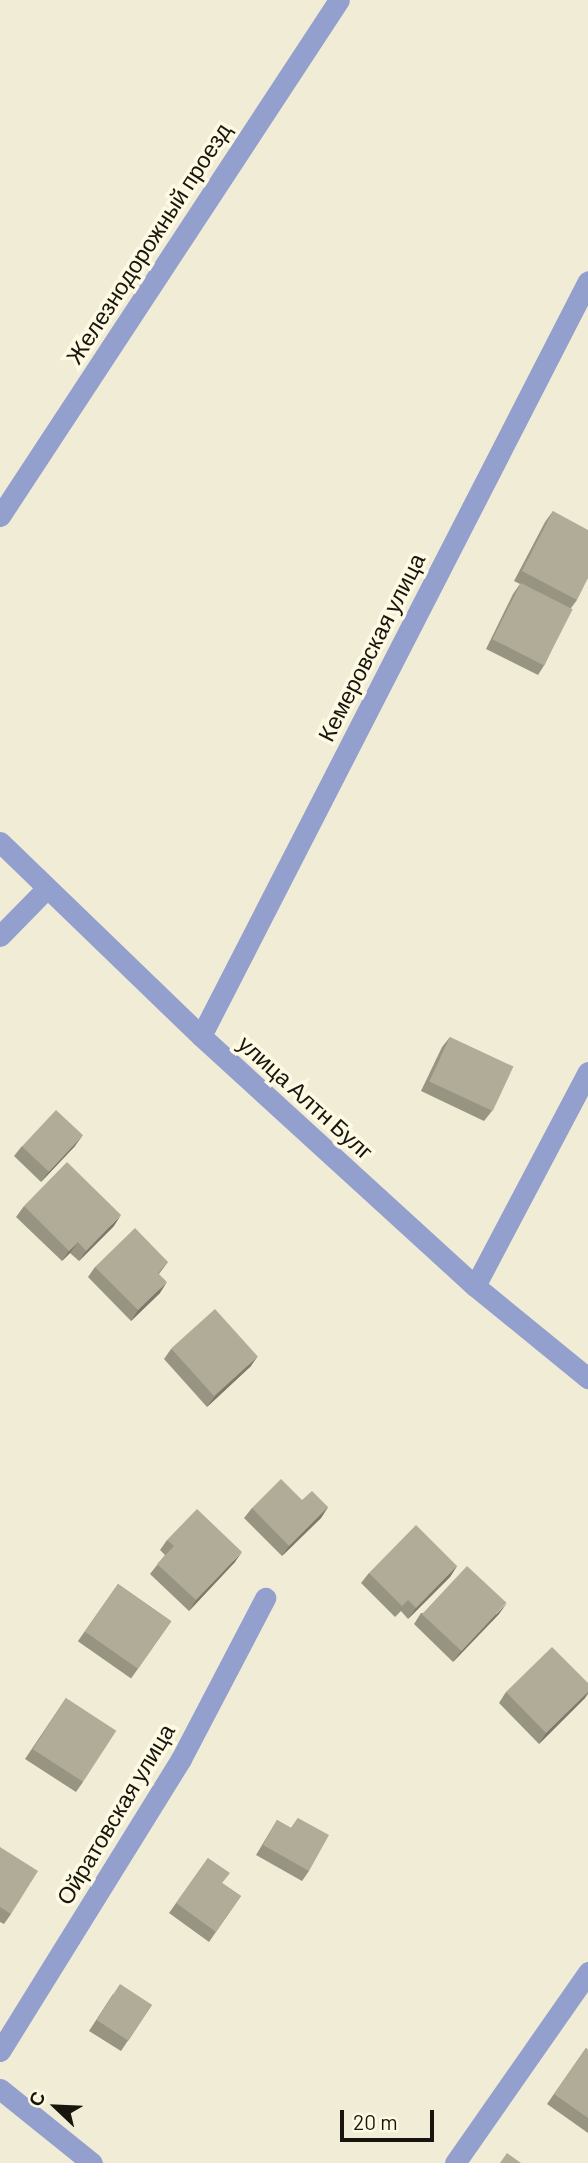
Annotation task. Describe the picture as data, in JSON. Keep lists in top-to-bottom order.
{
  "streets": {
    "street": [
      "Железнодорожный проезд",
      "Кемеровская улица",
      "улица Алтн Булг",
      "Ойратовская улица"
    ]
  },
  "crossings": [
    ["Кемеровская улица", "улица Алтн Булг"]
  ],
  "scale_bar": "20 m",
  "north": "top left"
}
